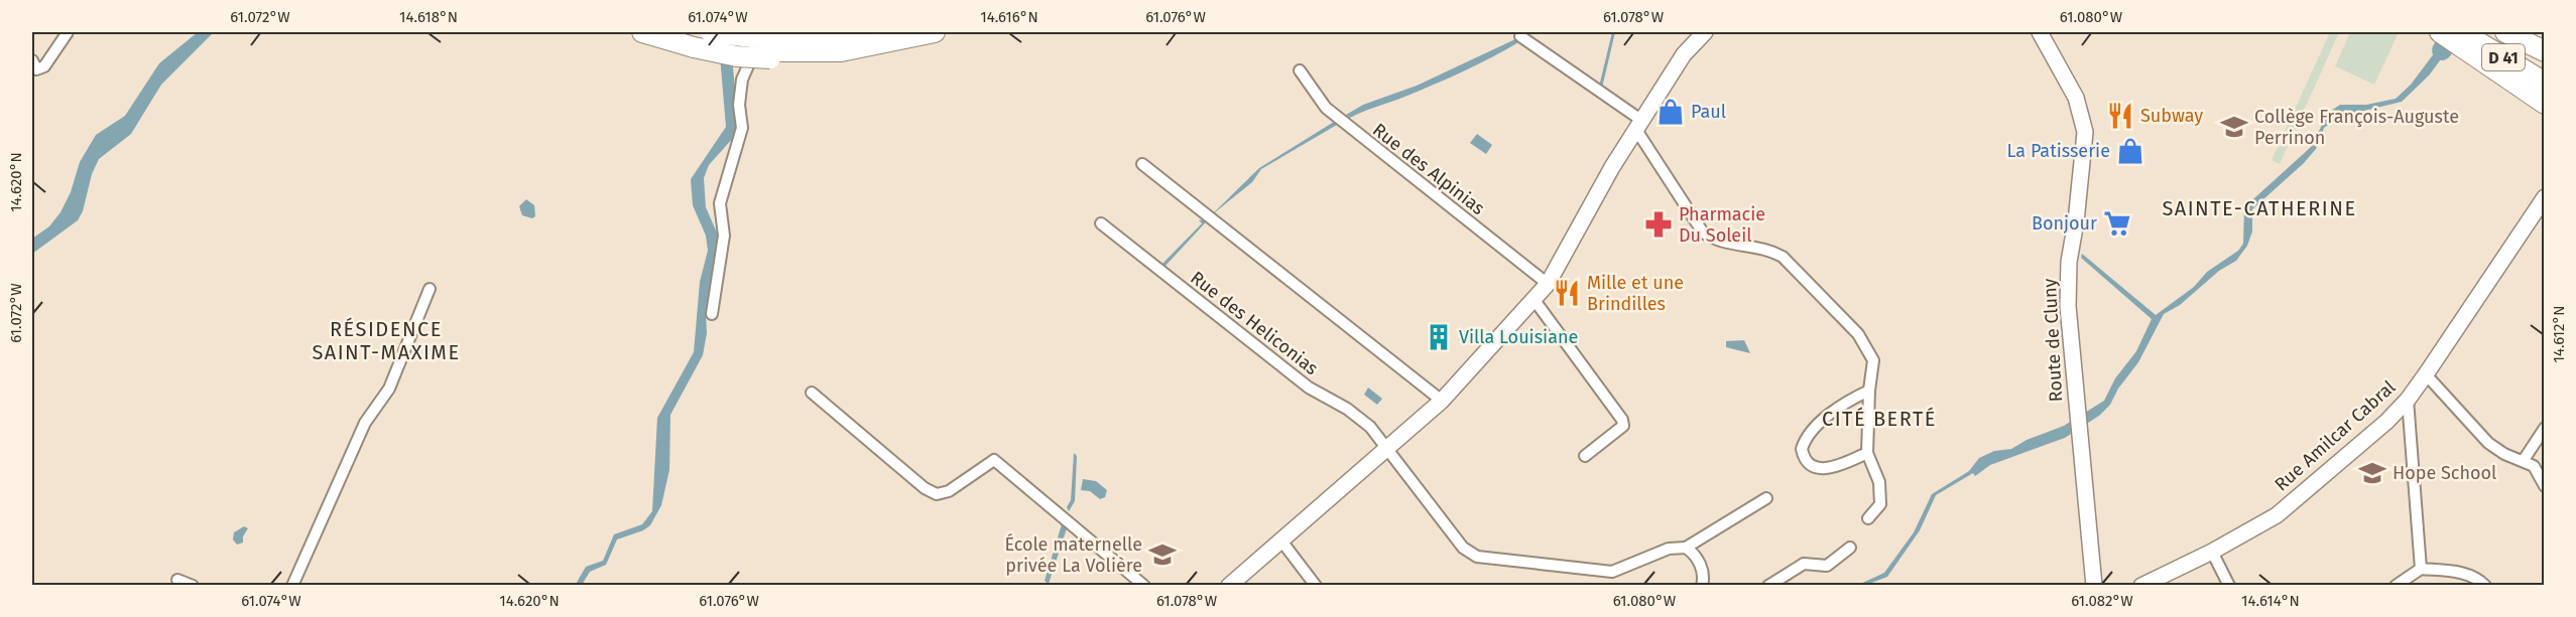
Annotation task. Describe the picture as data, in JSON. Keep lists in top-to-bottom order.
{
  "streets": {
    "highway": ["D 41"],
    "street": [
      "Rue des Alpinias",
      "Rue des Heliconias",
      "Route de Cluny",
      "Rue Amilcar Cabral"
    ]
  },
  "districts": ["SAINTE-CATHERINE", "RÉSIDENCE SAINT-MAXIME", "CITÉ BERTÉ"],
  "places": {
    "shop": ["Paul", "La Patisserie"],
    "restaurant": ["Subway", "Mille et une Brindilles"],
    "school or university": ["Collège François-Auguste Perrinon", "Hope School", "École maternelle privée La Volière"],
    "supermarket": ["Bonjour"],
    "pharmacy": ["Pharmacie Du Soleil"],
    "building": ["Villa Louisiane"]
  },
  "coordinates": [
    "61.072°W",
    "14.618°N",
    "61.074°W",
    "14.616°N",
    "61.076°W",
    "61.078°W",
    "61.080°W",
    "14.620°N",
    "14.612°N",
    "61.082°W",
    "14.614°N"
  ]
}
